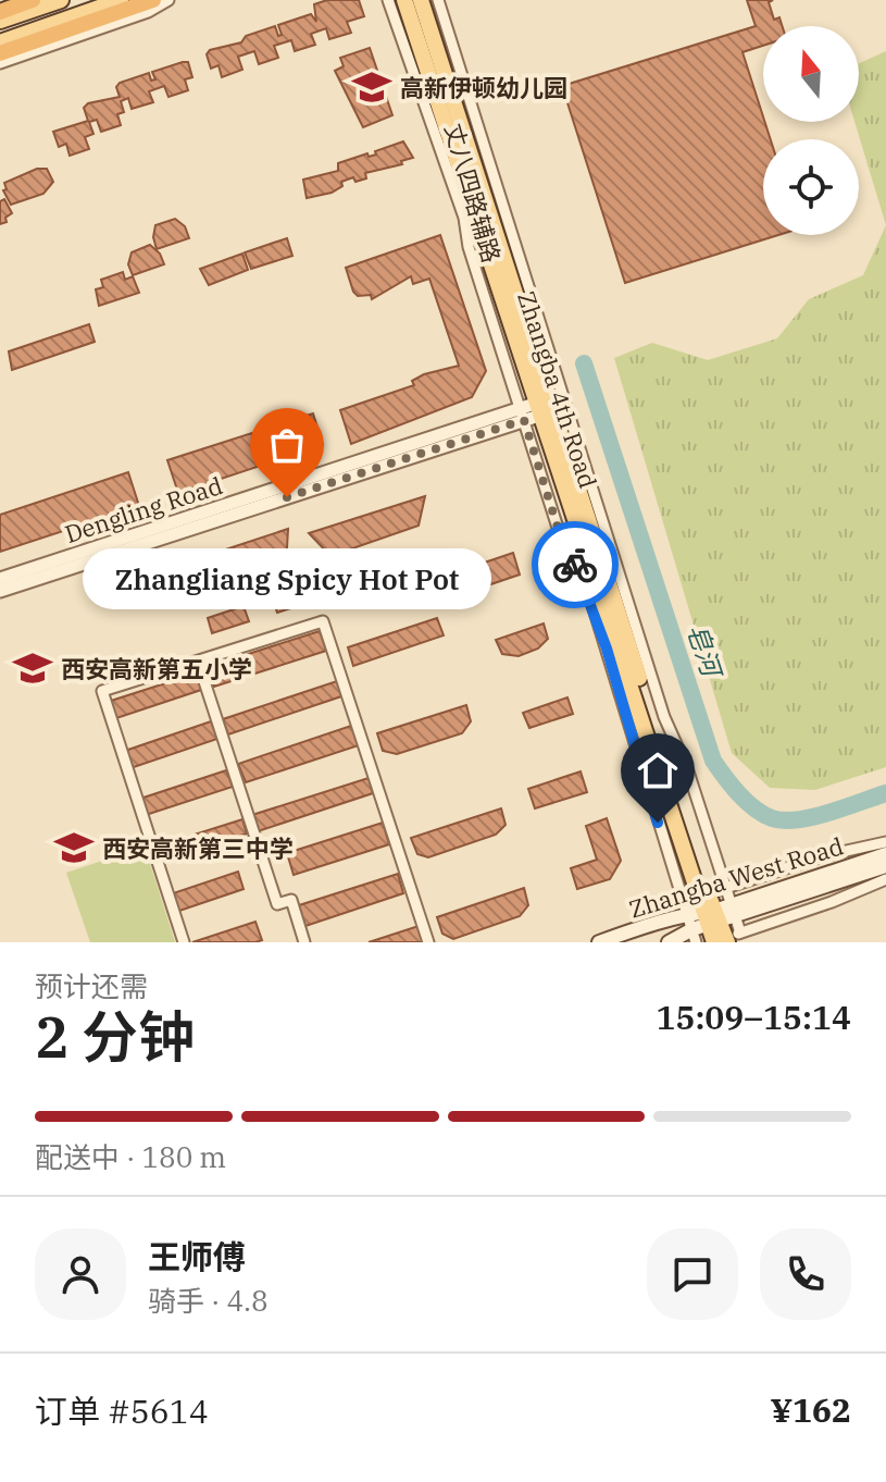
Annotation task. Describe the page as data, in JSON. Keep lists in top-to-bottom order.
{
  "streets": {
    "main road": ["Zhangba 4th Road", "Zhangba West Road"],
    "street": ["丈八四路辅路", "Dengling Road"]
  },
  "crossings": [
    ["丈八四路辅路", "Zhangba 4th Road"],
    ["丈八四路辅路", "Dengling Road"],
    ["丈八四路辅路", "Zhangba West Road"],
    ["Zhangba 4th Road", "Dengling Road"],
    ["Zhangba 4th Road", "Zhangba West Road"]
  ],
  "water": ["皂河"],
  "places": {
    "school or university": ["高新伊顿幼儿园", "西安高新第五小学", "西安高新第三中学"],
    "other": ["Zhangliang Spicy Hot Pot"]
  },
  "north": "top",
  "page": {
    "bubble": "Zhangliang Spicy Hot Pot",
    "heading": ["2 分钟", "预计还需", "15:09–15:14"],
    "panel": [
      "王师傅",
      "骑手 · 4.8",
      "订单 #5614",
      "¥162"
    ],
    "bar": "配送中 · 180 m"
  }
}
